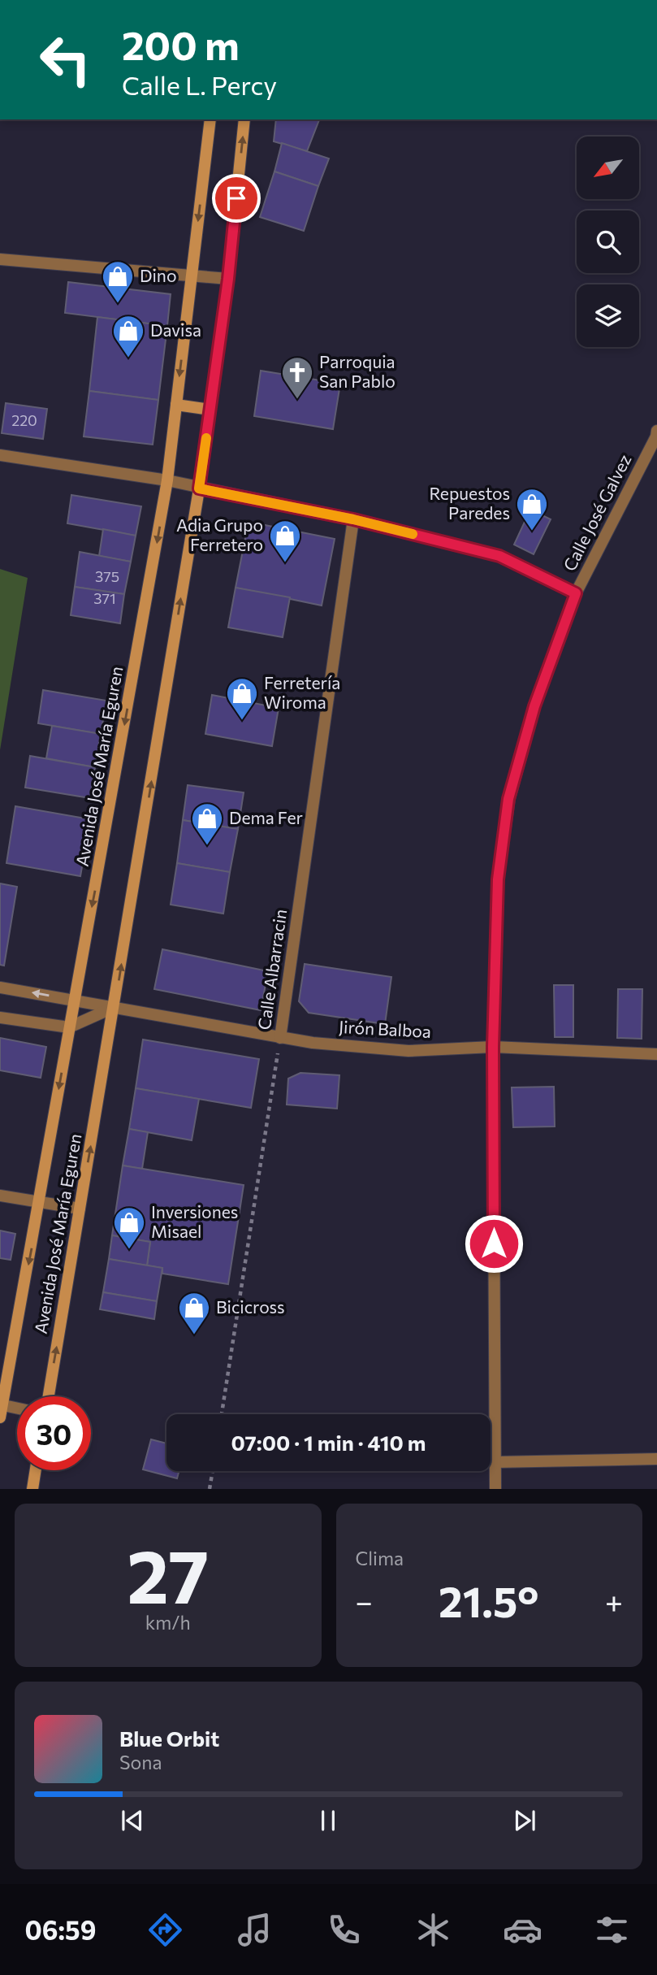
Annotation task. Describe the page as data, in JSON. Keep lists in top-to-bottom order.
{
  "streets": {
    "main road": ["Avenida José María Eguren"],
    "street": ["Calle José Galvez", "Calle Albarracin", "Jirón Balboa"]
  },
  "crossings": [
    ["Calle José Galvez", "Jirón Balboa"],
    ["Avenida José María Eguren", "Jirón Balboa"],
    ["Calle Albarracin", "Jirón Balboa"]
  ],
  "places": {
    "shop": [
      "Dino",
      "Davisa",
      "Repuestos Paredes",
      "Adia Grupo Ferretero",
      "Ferretería Wiroma",
      "Dema Fer",
      "Inversiones Misael",
      "Bicicross"
    ],
    "church": ["Parroquia San Pablo"]
  },
  "house_numbers": ["220", "375", "371"],
  "north": "bottom left",
  "page": {
    "turn": ["200 m", "Calle L. Percy"],
    "limit": "30",
    "trip": "07:00 · 1 min · 410 m",
    "tile": [
      ["27", "km/h"],
      "Clima"
    ],
    "heat": ["−", "21.5°", "+"],
    "song": ["Blue Orbit", "Sona"],
    "tabs": "06:59"
  }
}
